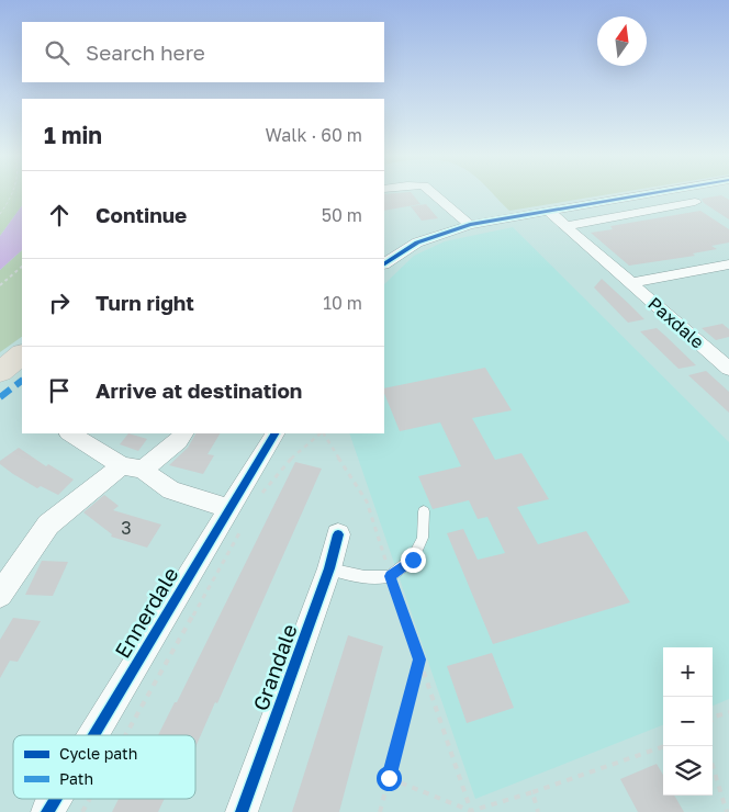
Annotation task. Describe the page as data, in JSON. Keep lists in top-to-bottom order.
{
  "streets": {
    "street": ["Paxdale", "Ennerdale", "Grandale"]
  },
  "house_numbers": ["3"],
  "legend": ["Cycle path", "Path"],
  "north": "top",
  "page": {
    "search": "Search here",
    "heading": ["1 min", "Walk · 60 m"],
    "list": [
      ["Continue", "50 m"],
      ["Turn right", "10 m"],
      "Arrive at destination"
    ],
    "map_buttons": ["+", "−"]
  }
}
